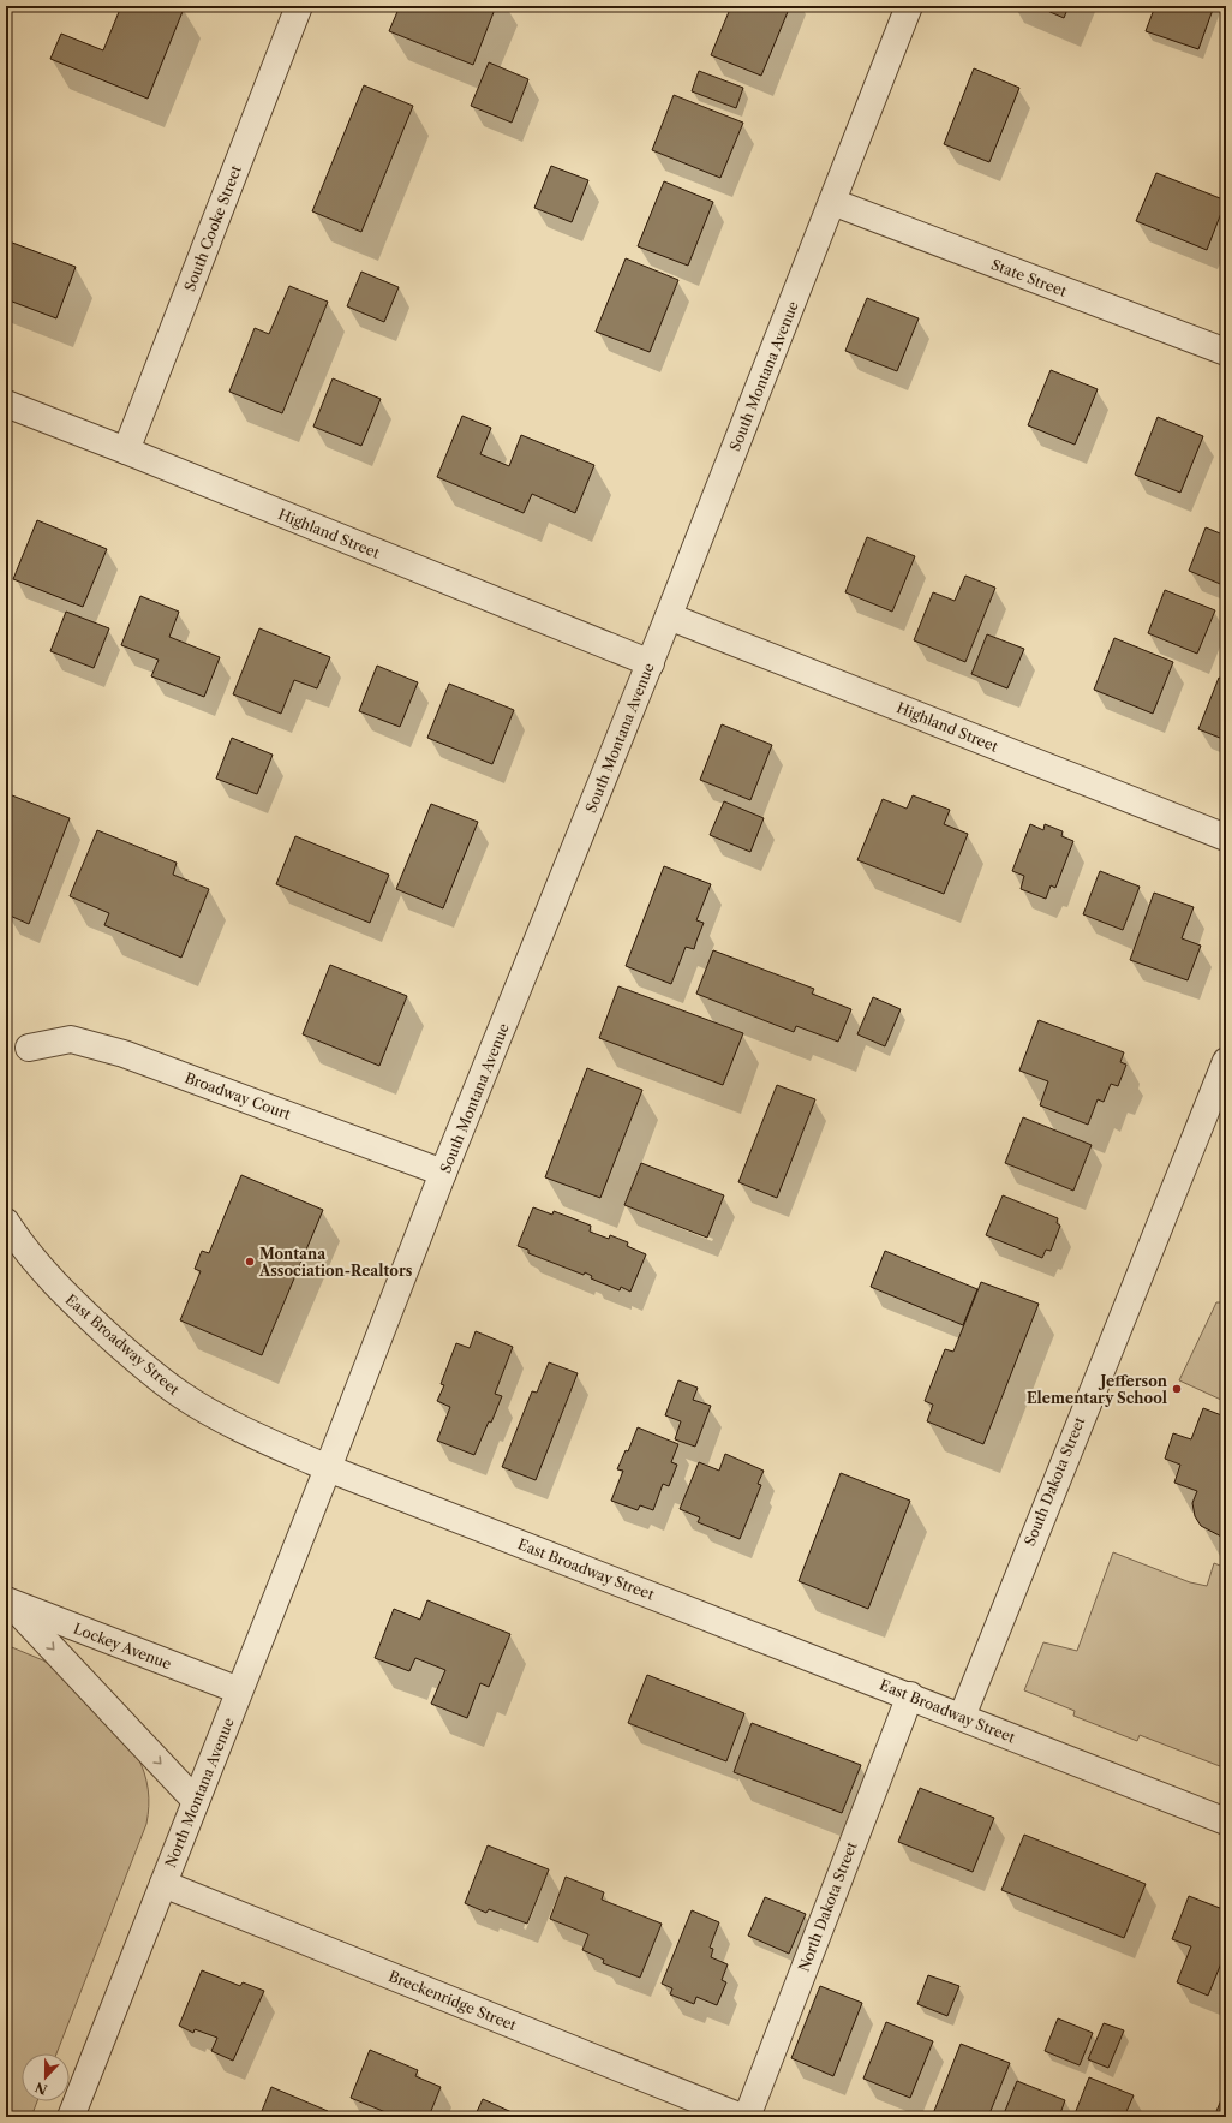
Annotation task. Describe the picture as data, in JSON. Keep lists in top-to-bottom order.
{
  "streets": {
    "street": [
      "South Cooke Street",
      "State Street",
      "South Montana Avenue",
      "Highland Street",
      "Broadway Court",
      "East Broadway Street",
      "South Dakota Street",
      "Lockey Avenue",
      "North Montana Avenue",
      "North Dakota Street",
      "Breckenridge Street"
    ]
  },
  "crossings": [
    ["South Cooke Street", "Highland Street"],
    ["State Street", "South Montana Avenue"],
    ["South Montana Avenue", "Highland Street"],
    ["South Montana Avenue", "Broadway Court"],
    ["South Montana Avenue", "East Broadway Street"],
    ["South Montana Avenue", "North Montana Avenue"],
    ["East Broadway Street", "South Dakota Street"],
    ["East Broadway Street", "North Montana Avenue"],
    ["East Broadway Street", "North Dakota Street"],
    ["Lockey Avenue", "North Montana Avenue"],
    ["North Montana Avenue", "Breckenridge Street"]
  ],
  "places": ["Montana Association-Realtors", "Jefferson Elementary School"],
  "north": "bottom"
}
